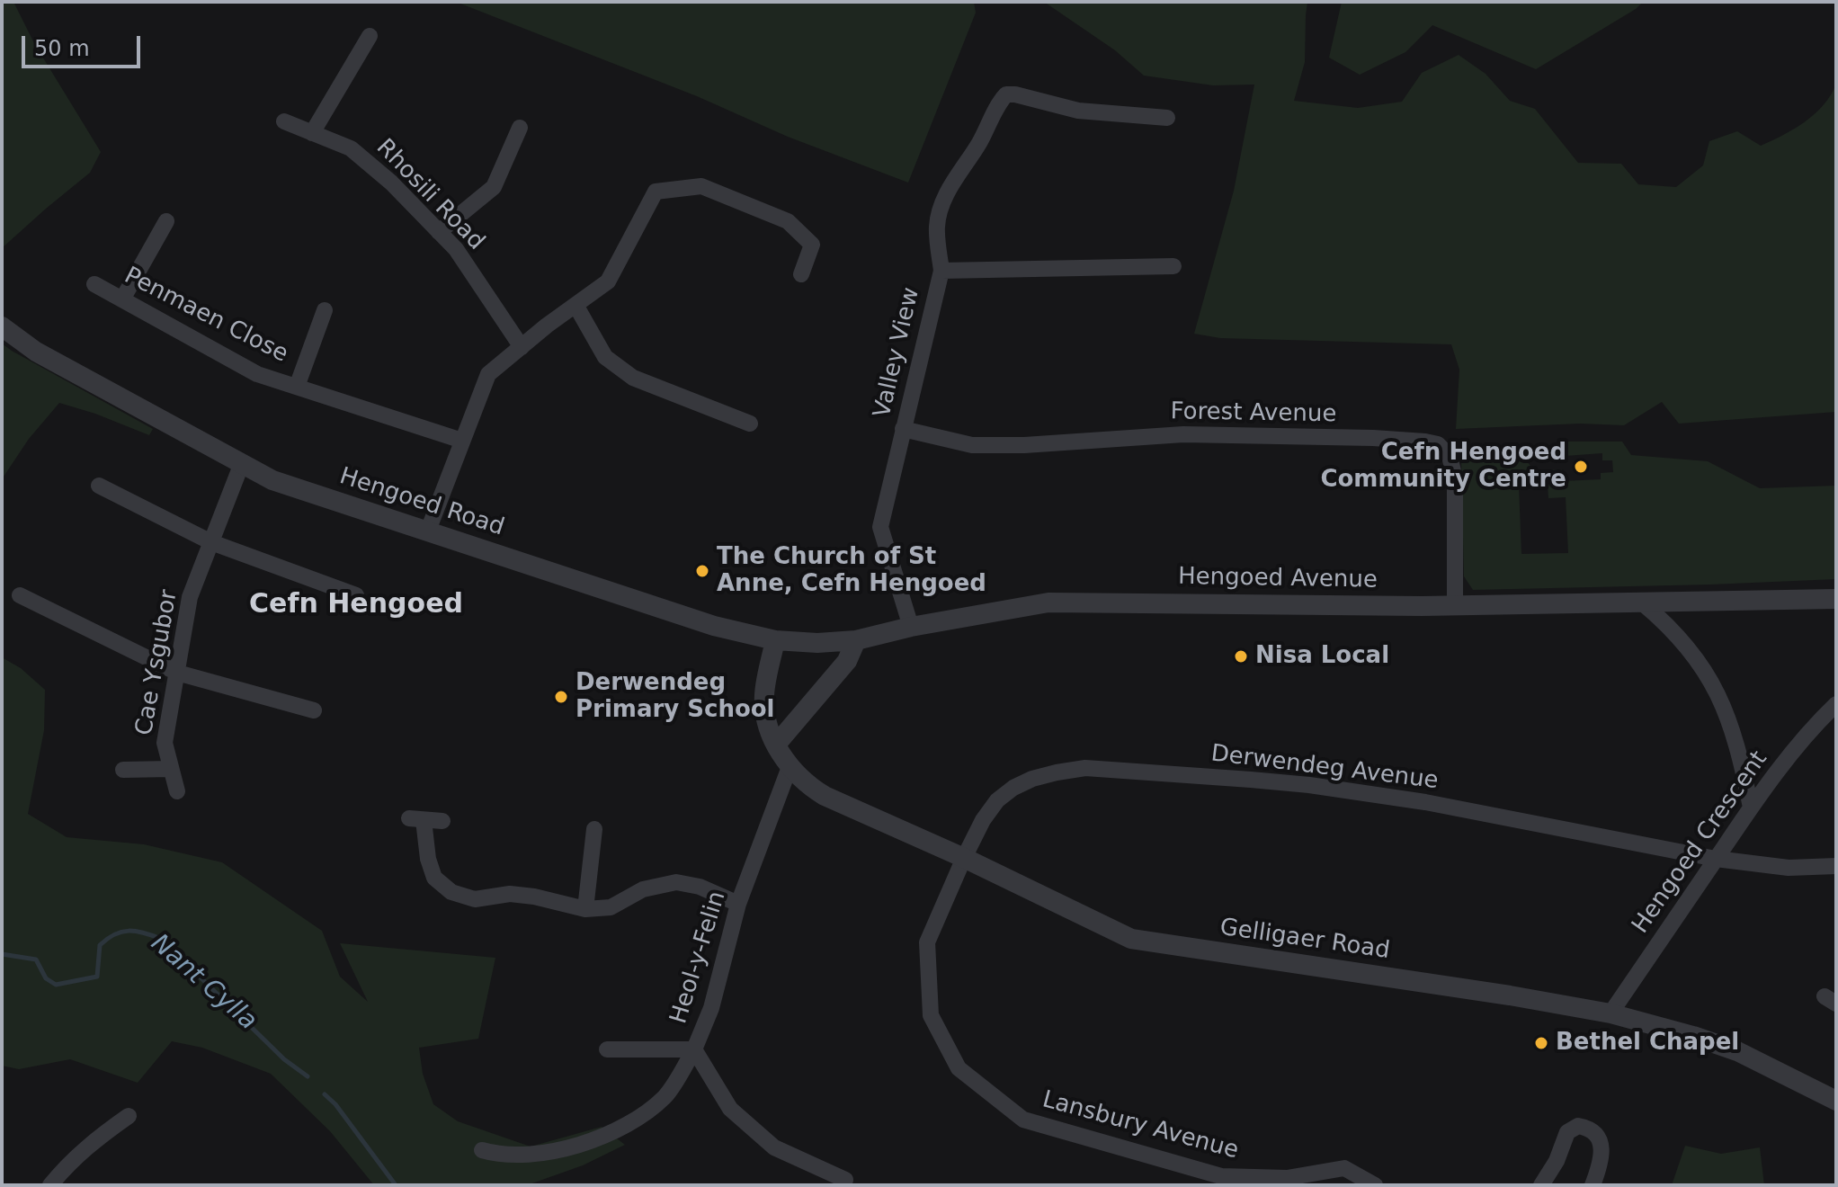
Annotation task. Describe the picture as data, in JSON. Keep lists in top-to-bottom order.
{
  "streets": {
    "street": [
      "Rhosili Road",
      "Penmaen Close",
      "Valley View",
      "Forest Avenue",
      "Hengoed Road",
      "Hengoed Avenue",
      "Cae Ysgubor",
      "Derwendeg Avenue",
      "Hengoed Crescent",
      "Gelligaer Road",
      "Heol-y-Felin",
      "Lansbury Avenue"
    ]
  },
  "crossings": [
    ["Valley View", "Forest Avenue"],
    ["Valley View", "Hengoed Avenue"],
    ["Forest Avenue", "Hengoed Avenue"],
    ["Hengoed Road", "Hengoed Avenue"],
    ["Hengoed Road", "Cae Ysgubor"],
    ["Hengoed Road", "Gelligaer Road"],
    ["Derwendeg Avenue", "Hengoed Crescent"],
    ["Derwendeg Avenue", "Gelligaer Road"],
    ["Derwendeg Avenue", "Lansbury Avenue"],
    ["Hengoed Crescent", "Gelligaer Road"],
    ["Gelligaer Road", "Heol-y-Felin"],
    ["Gelligaer Road", "Lansbury Avenue"]
  ],
  "districts": ["Cefn Hengoed"],
  "water": ["Nant Cylla"],
  "places": [
    "Cefn Hengoed Community Centre",
    "The Church of St Anne, Cefn Hengoed",
    "Nisa Local",
    "Derwendeg Primary School",
    "Bethel Chapel"
  ],
  "scale_bar": "50 m"
}
